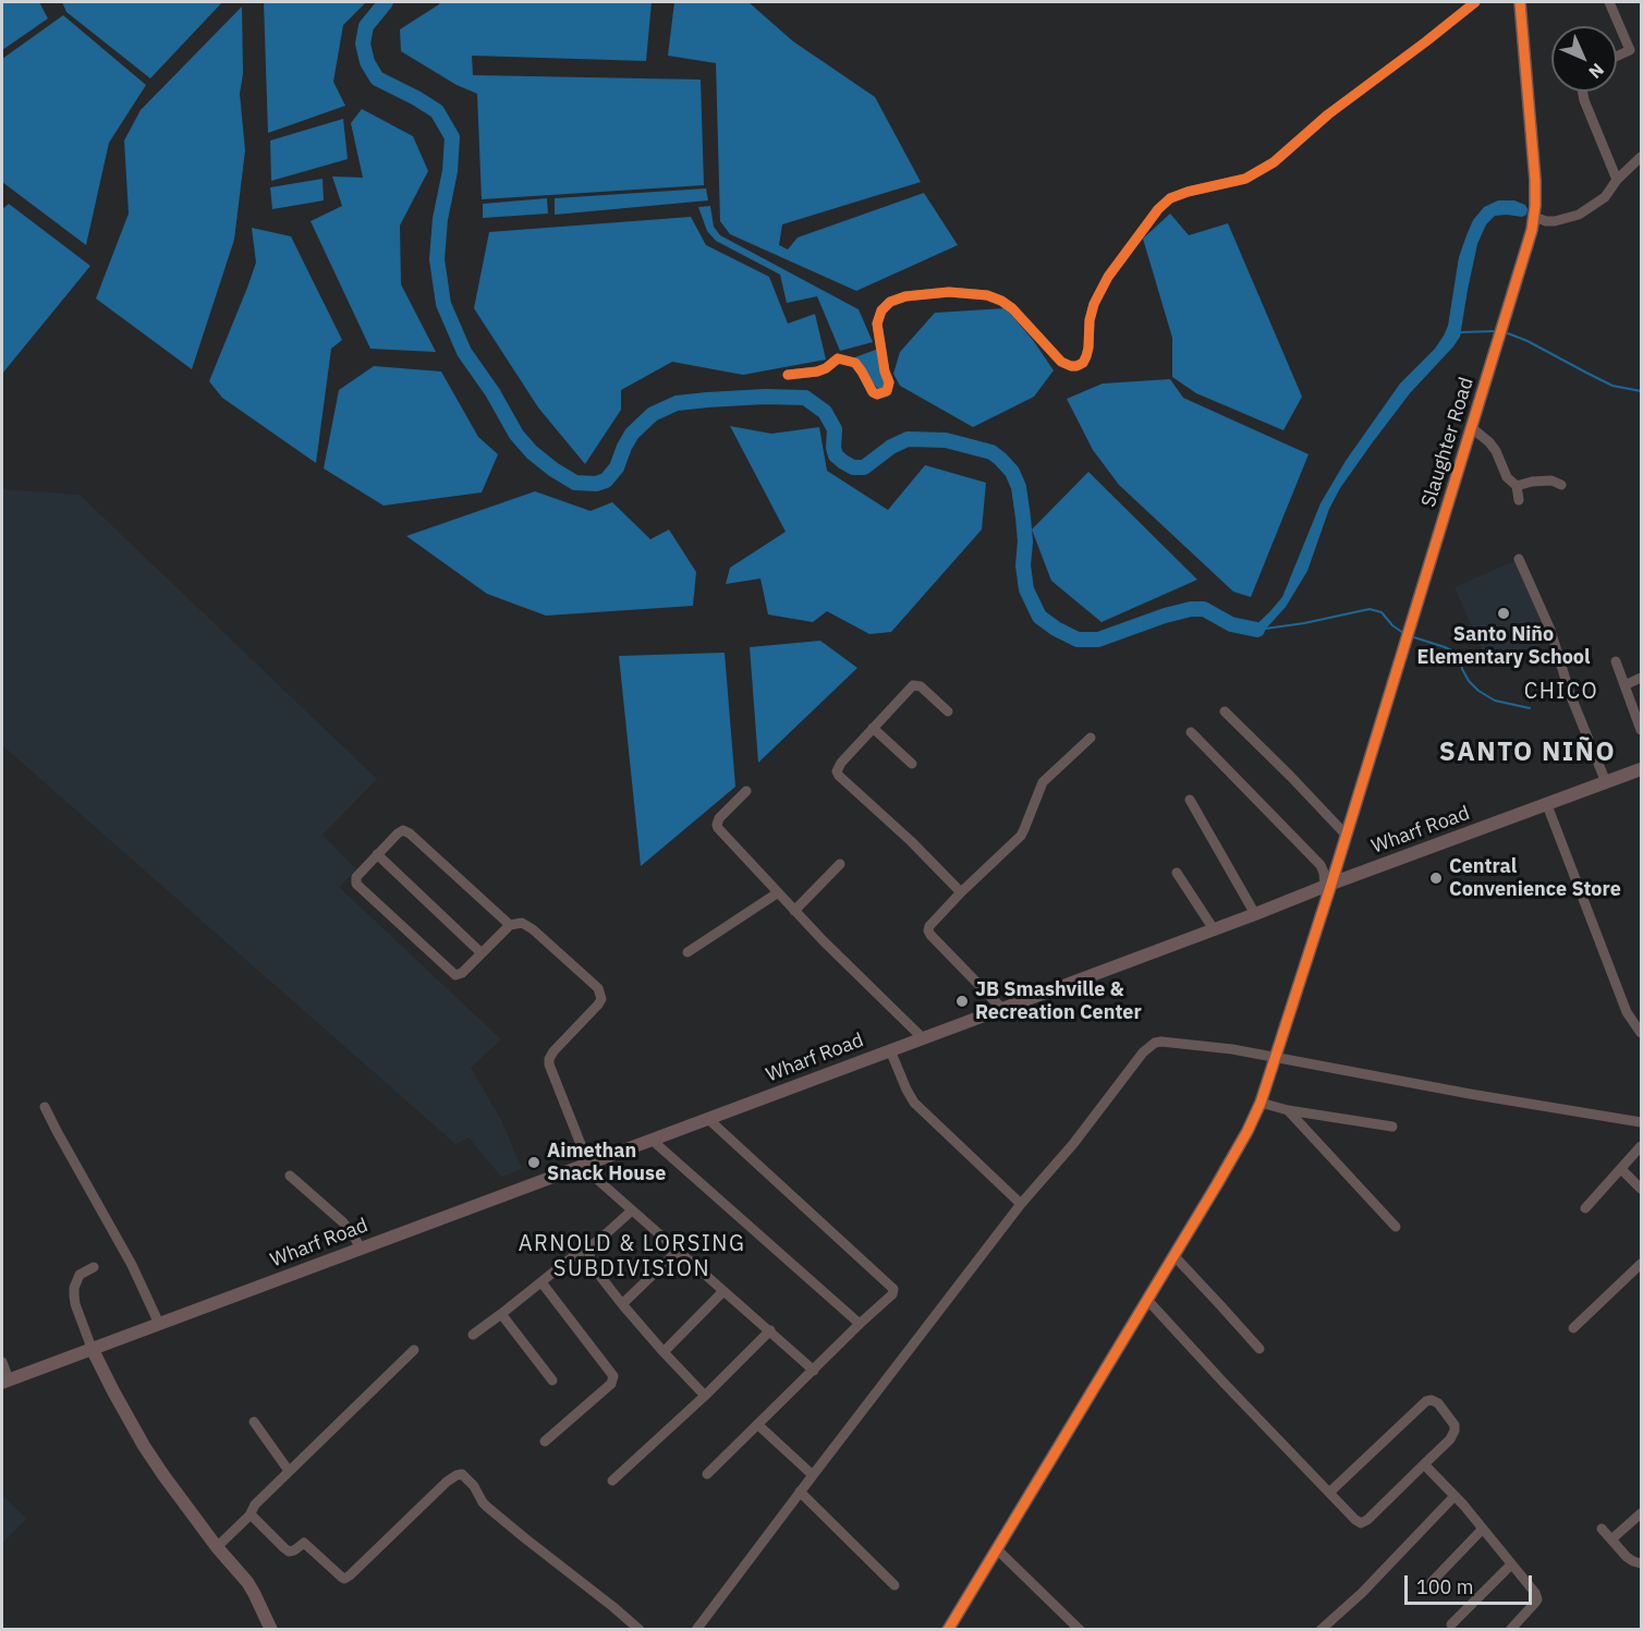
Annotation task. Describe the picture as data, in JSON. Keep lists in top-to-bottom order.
{
  "streets": {
    "street": ["Slaughter Road", "Wharf Road"]
  },
  "crossings": [
    ["Slaughter Road", "Wharf Road"]
  ],
  "districts": ["CHICO", "SANTO NIÑO", "ARNOLD & LORSING SUBDIVISION"],
  "places": [
    "Santo Niño Elementary School",
    "Central Convenience Store",
    "JB Smashville & Recreation Center",
    "Aimethan Snack House"
  ],
  "scale_bar": "100 m",
  "north": "bottom right"
}
